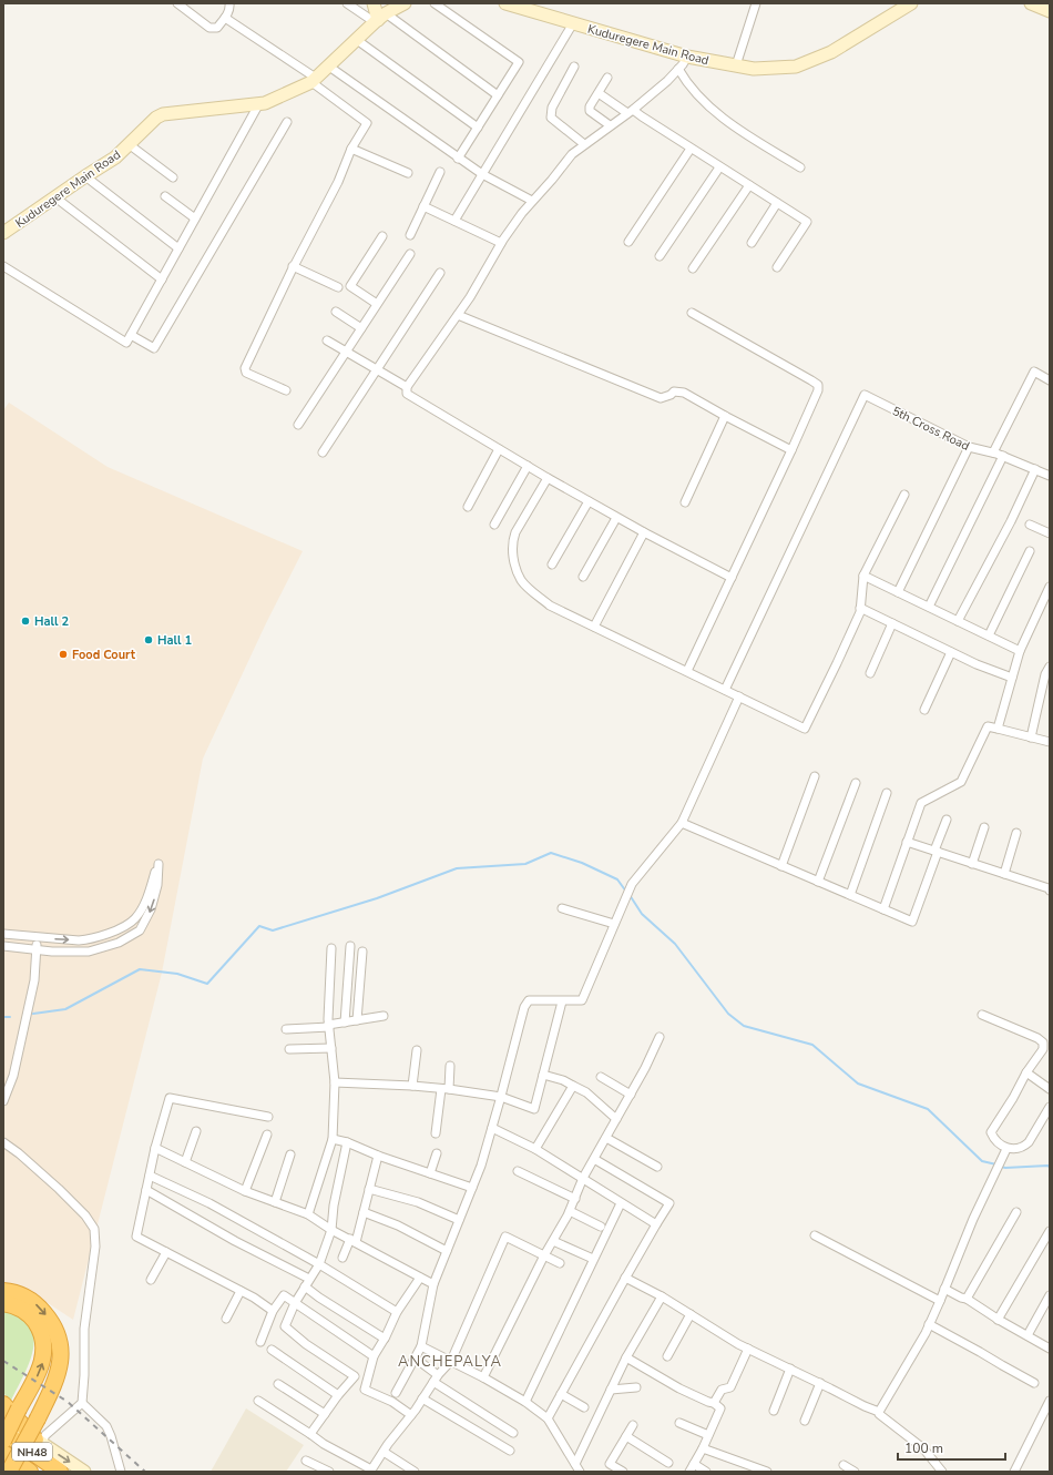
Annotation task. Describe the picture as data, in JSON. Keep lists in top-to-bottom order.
{
  "streets": {
    "highway": ["NH48"],
    "street": ["Kuduregere Main Road", "5th Cross Road"]
  },
  "districts": ["ANCHEPALYA"],
  "places": ["Hall 2", "Hall 1", "Food Court"],
  "scale_bar": "100 m"
}
